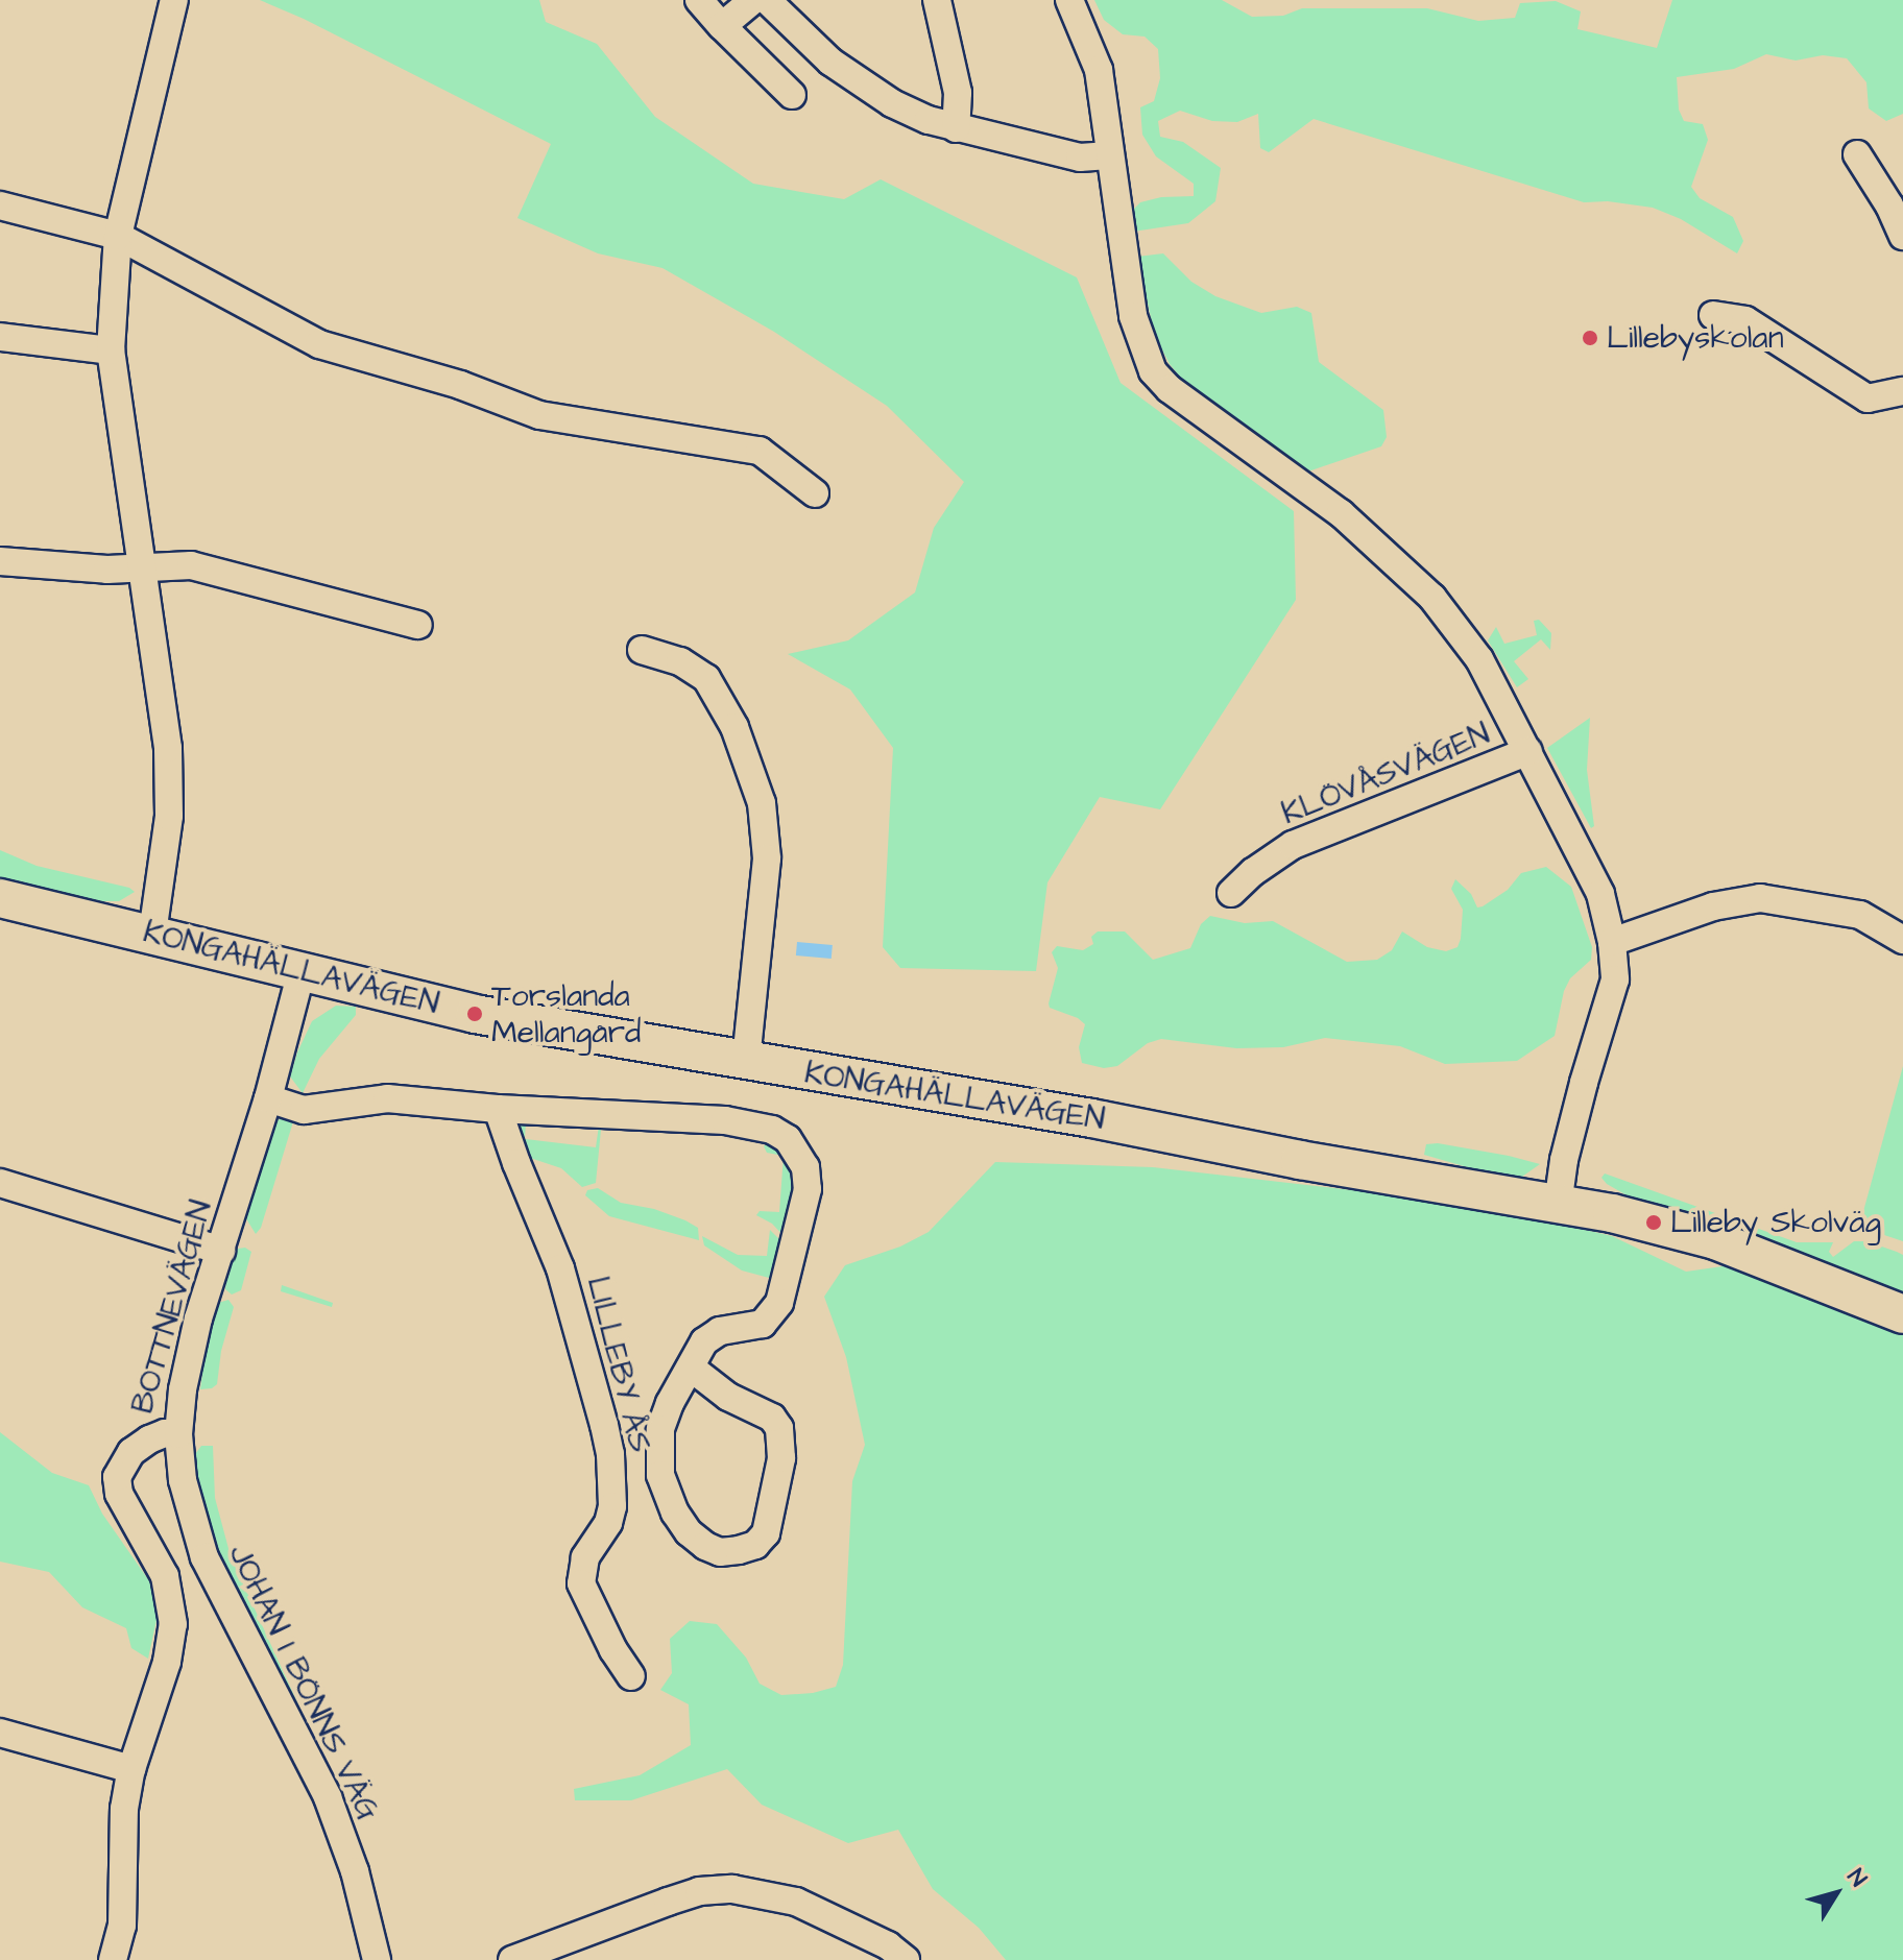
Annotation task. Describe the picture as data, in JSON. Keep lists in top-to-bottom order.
{
  "streets": {
    "street": [
      "KLÖVÅSVÄGEN",
      "KONGAHÄLLAVÄGEN",
      "BOTTNEVÄGEN",
      "LILLEBY ÅS",
      "JOHAN I BÖNNS VÄG"
    ]
  },
  "crossings": [
    ["KONGAHÄLLAVÄGEN", "BOTTNEVÄGEN"],
    ["BOTTNEVÄGEN", "LILLEBY ÅS"],
    ["BOTTNEVÄGEN", "JOHAN I BÖNNS VÄG"]
  ],
  "places": ["Lillebyskolan", "Torslanda Mellangård", "Lilleby Skolväg"],
  "north": "top right"
}
